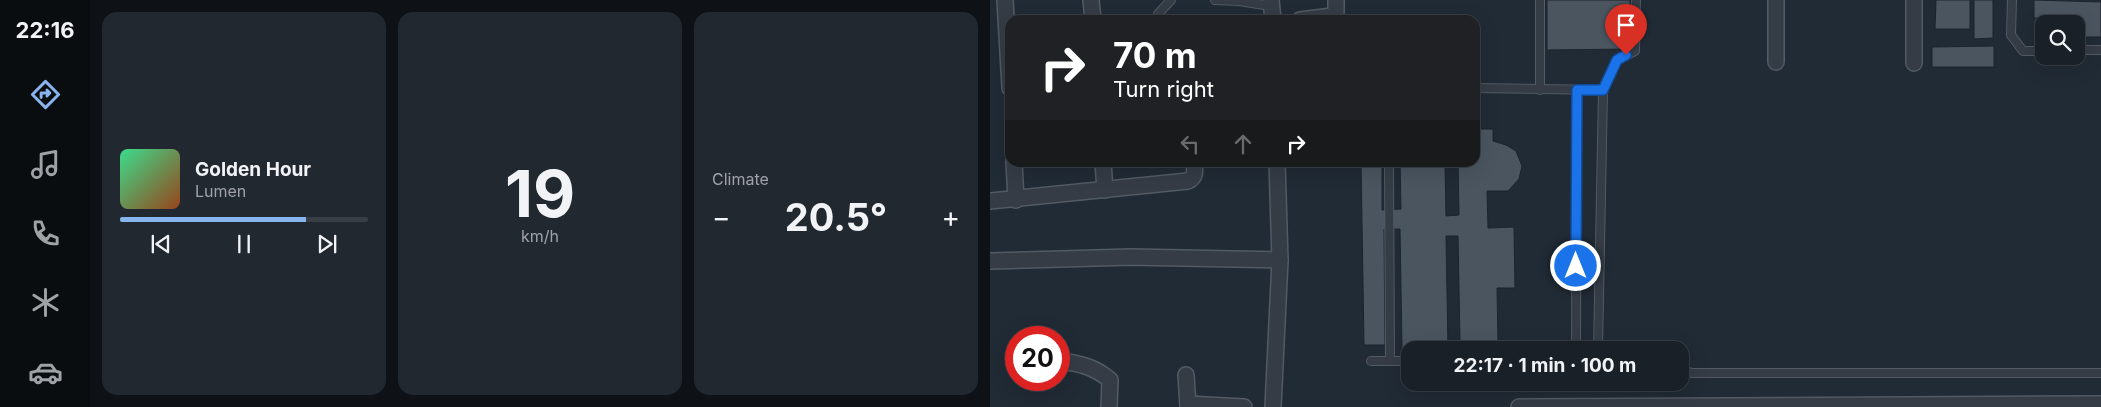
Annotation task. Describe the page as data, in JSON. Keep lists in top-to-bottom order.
{
  "page": {
    "tabs": "22:16",
    "tile": [
      ["19", "km/h"],
      "Climate"
    ],
    "turn": ["70 m", "Turn right"],
    "song": ["Golden Hour", "Lumen"],
    "heat": ["−", "20.5°", "+"],
    "limit": "20",
    "trip": "22:17 · 1 min · 100 m"
  }
}
